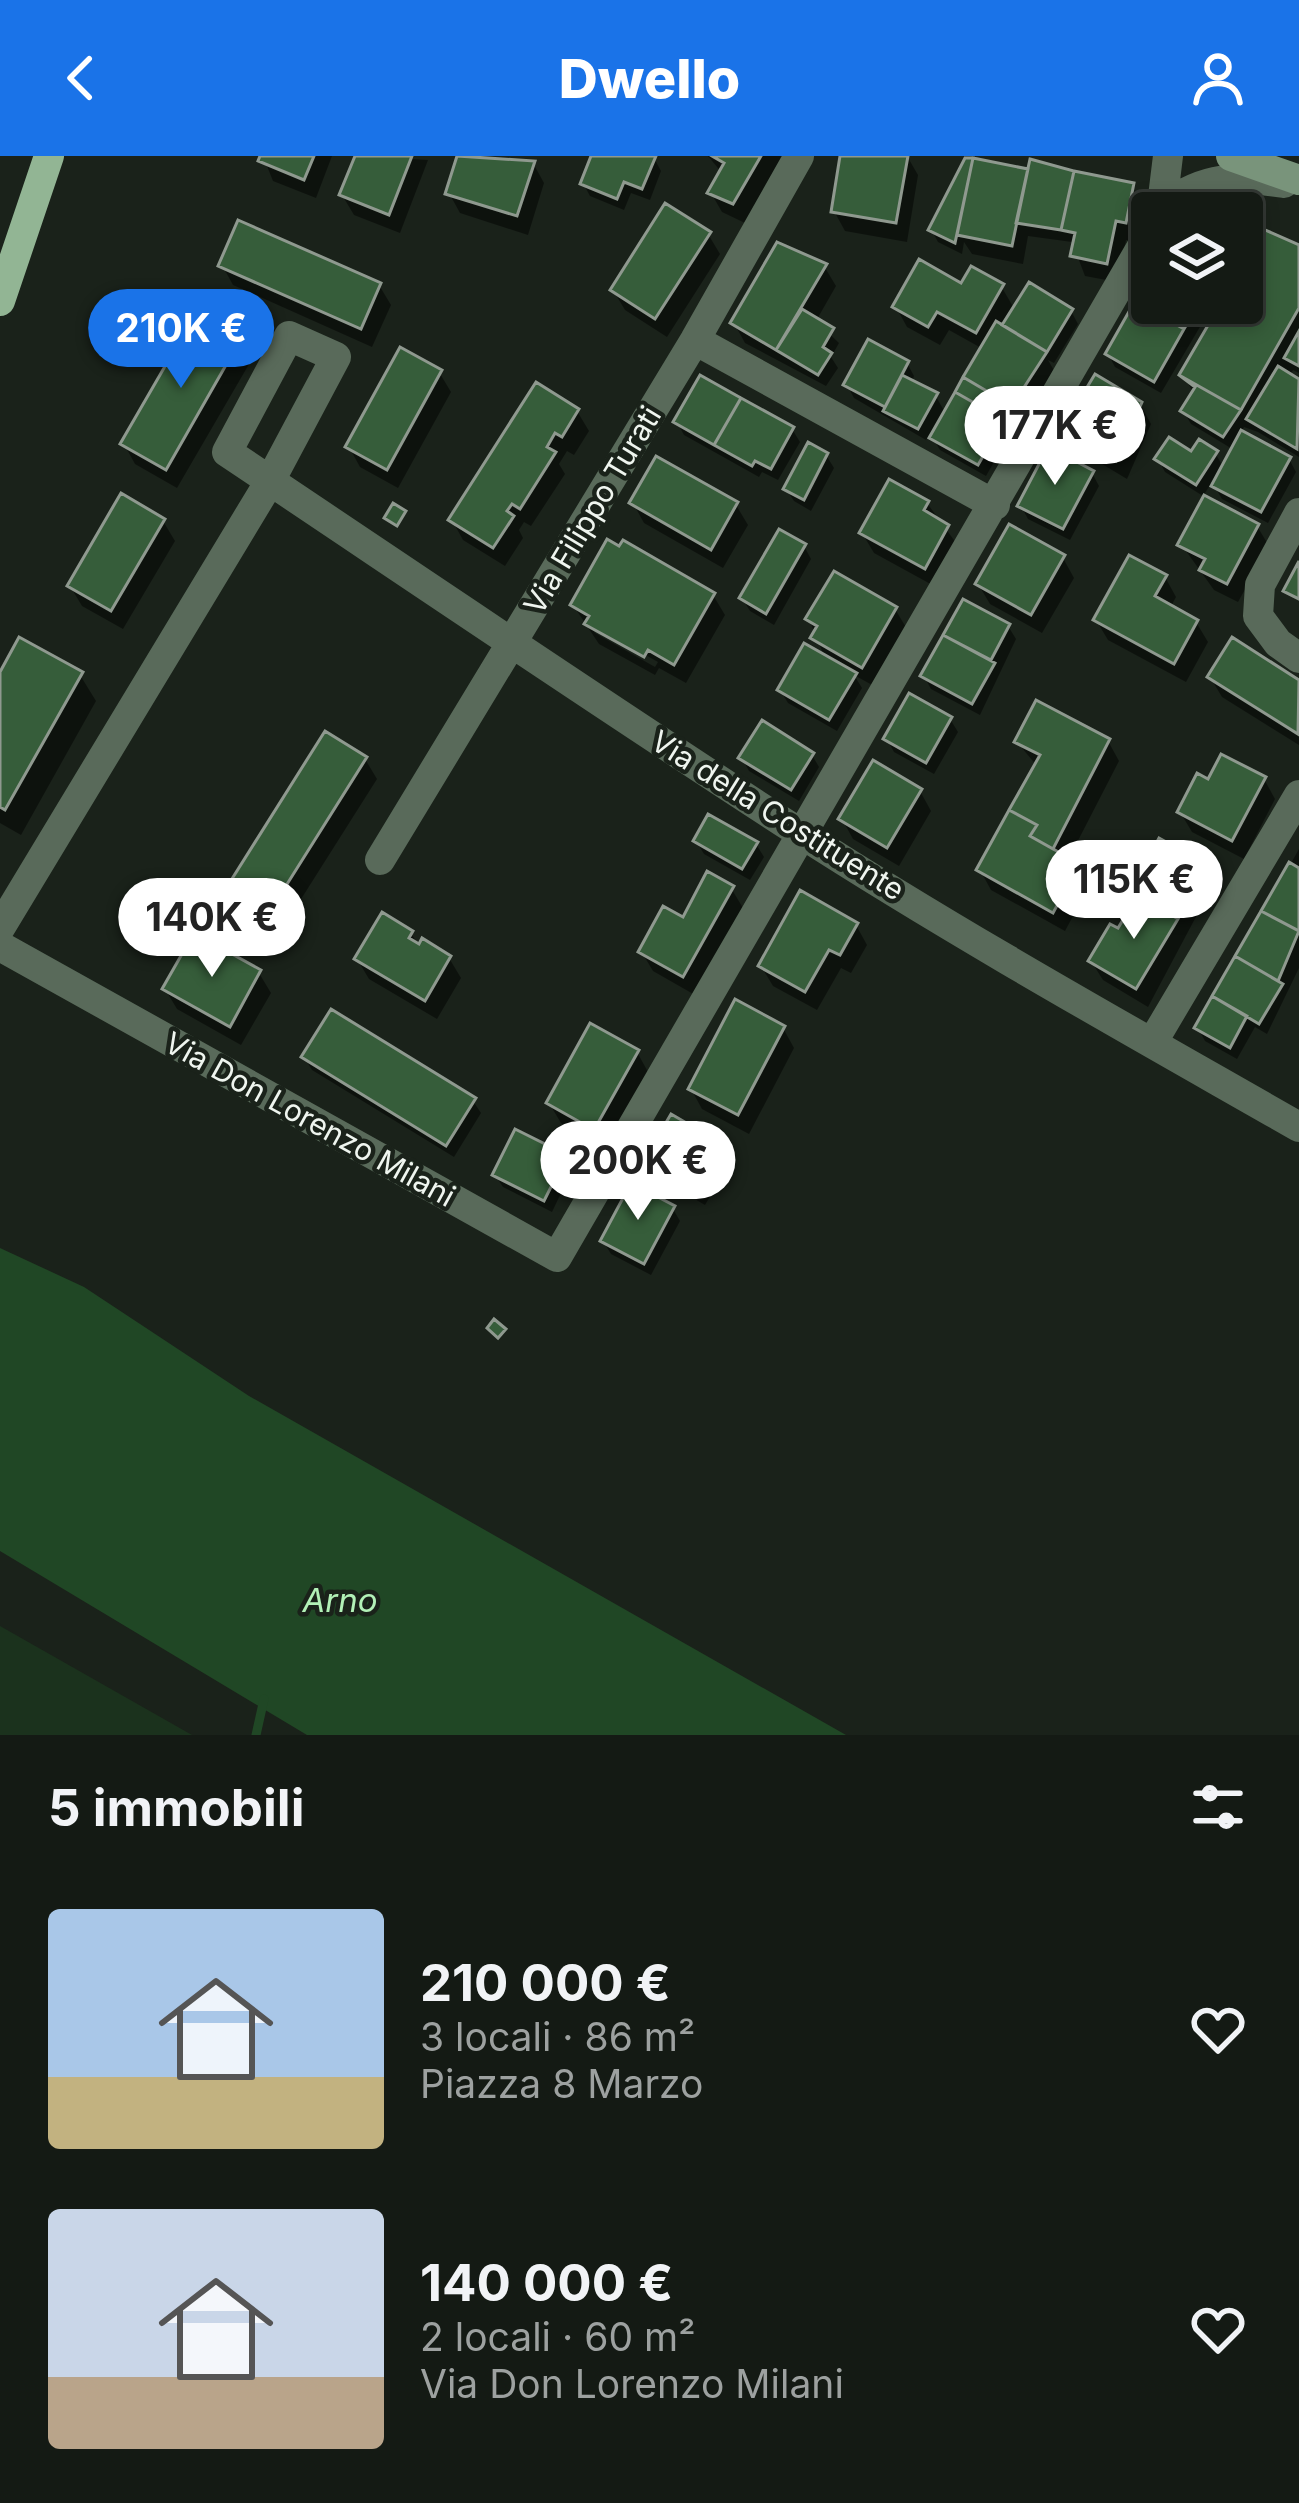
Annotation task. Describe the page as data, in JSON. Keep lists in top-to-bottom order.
{
  "streets": {
    "street": ["Via Filippo Turati", "Via della Costituente", "Via Don Lorenzo Milani"]
  },
  "crossings": [
    ["Via Filippo Turati", "Via della Costituente"],
    ["Via della Costituente", "Via Don Lorenzo Milani"]
  ],
  "water": ["Arno"],
  "page": {
    "header": "Dwello",
    "price": [
      "210K €",
      "177K €",
      "115K €",
      "140K €",
      "200K €"
    ],
    "heading": "5 immobili",
    "list": [
      {
        "name": "210 000 €",
        "note": "3 locali · 86 m² · Piazza 8 Marzo"
      },
      {
        "name": "140 000 €",
        "note": "2 locali · 60 m² · Via Don Lorenzo Milani"
      }
    ]
  }
}
